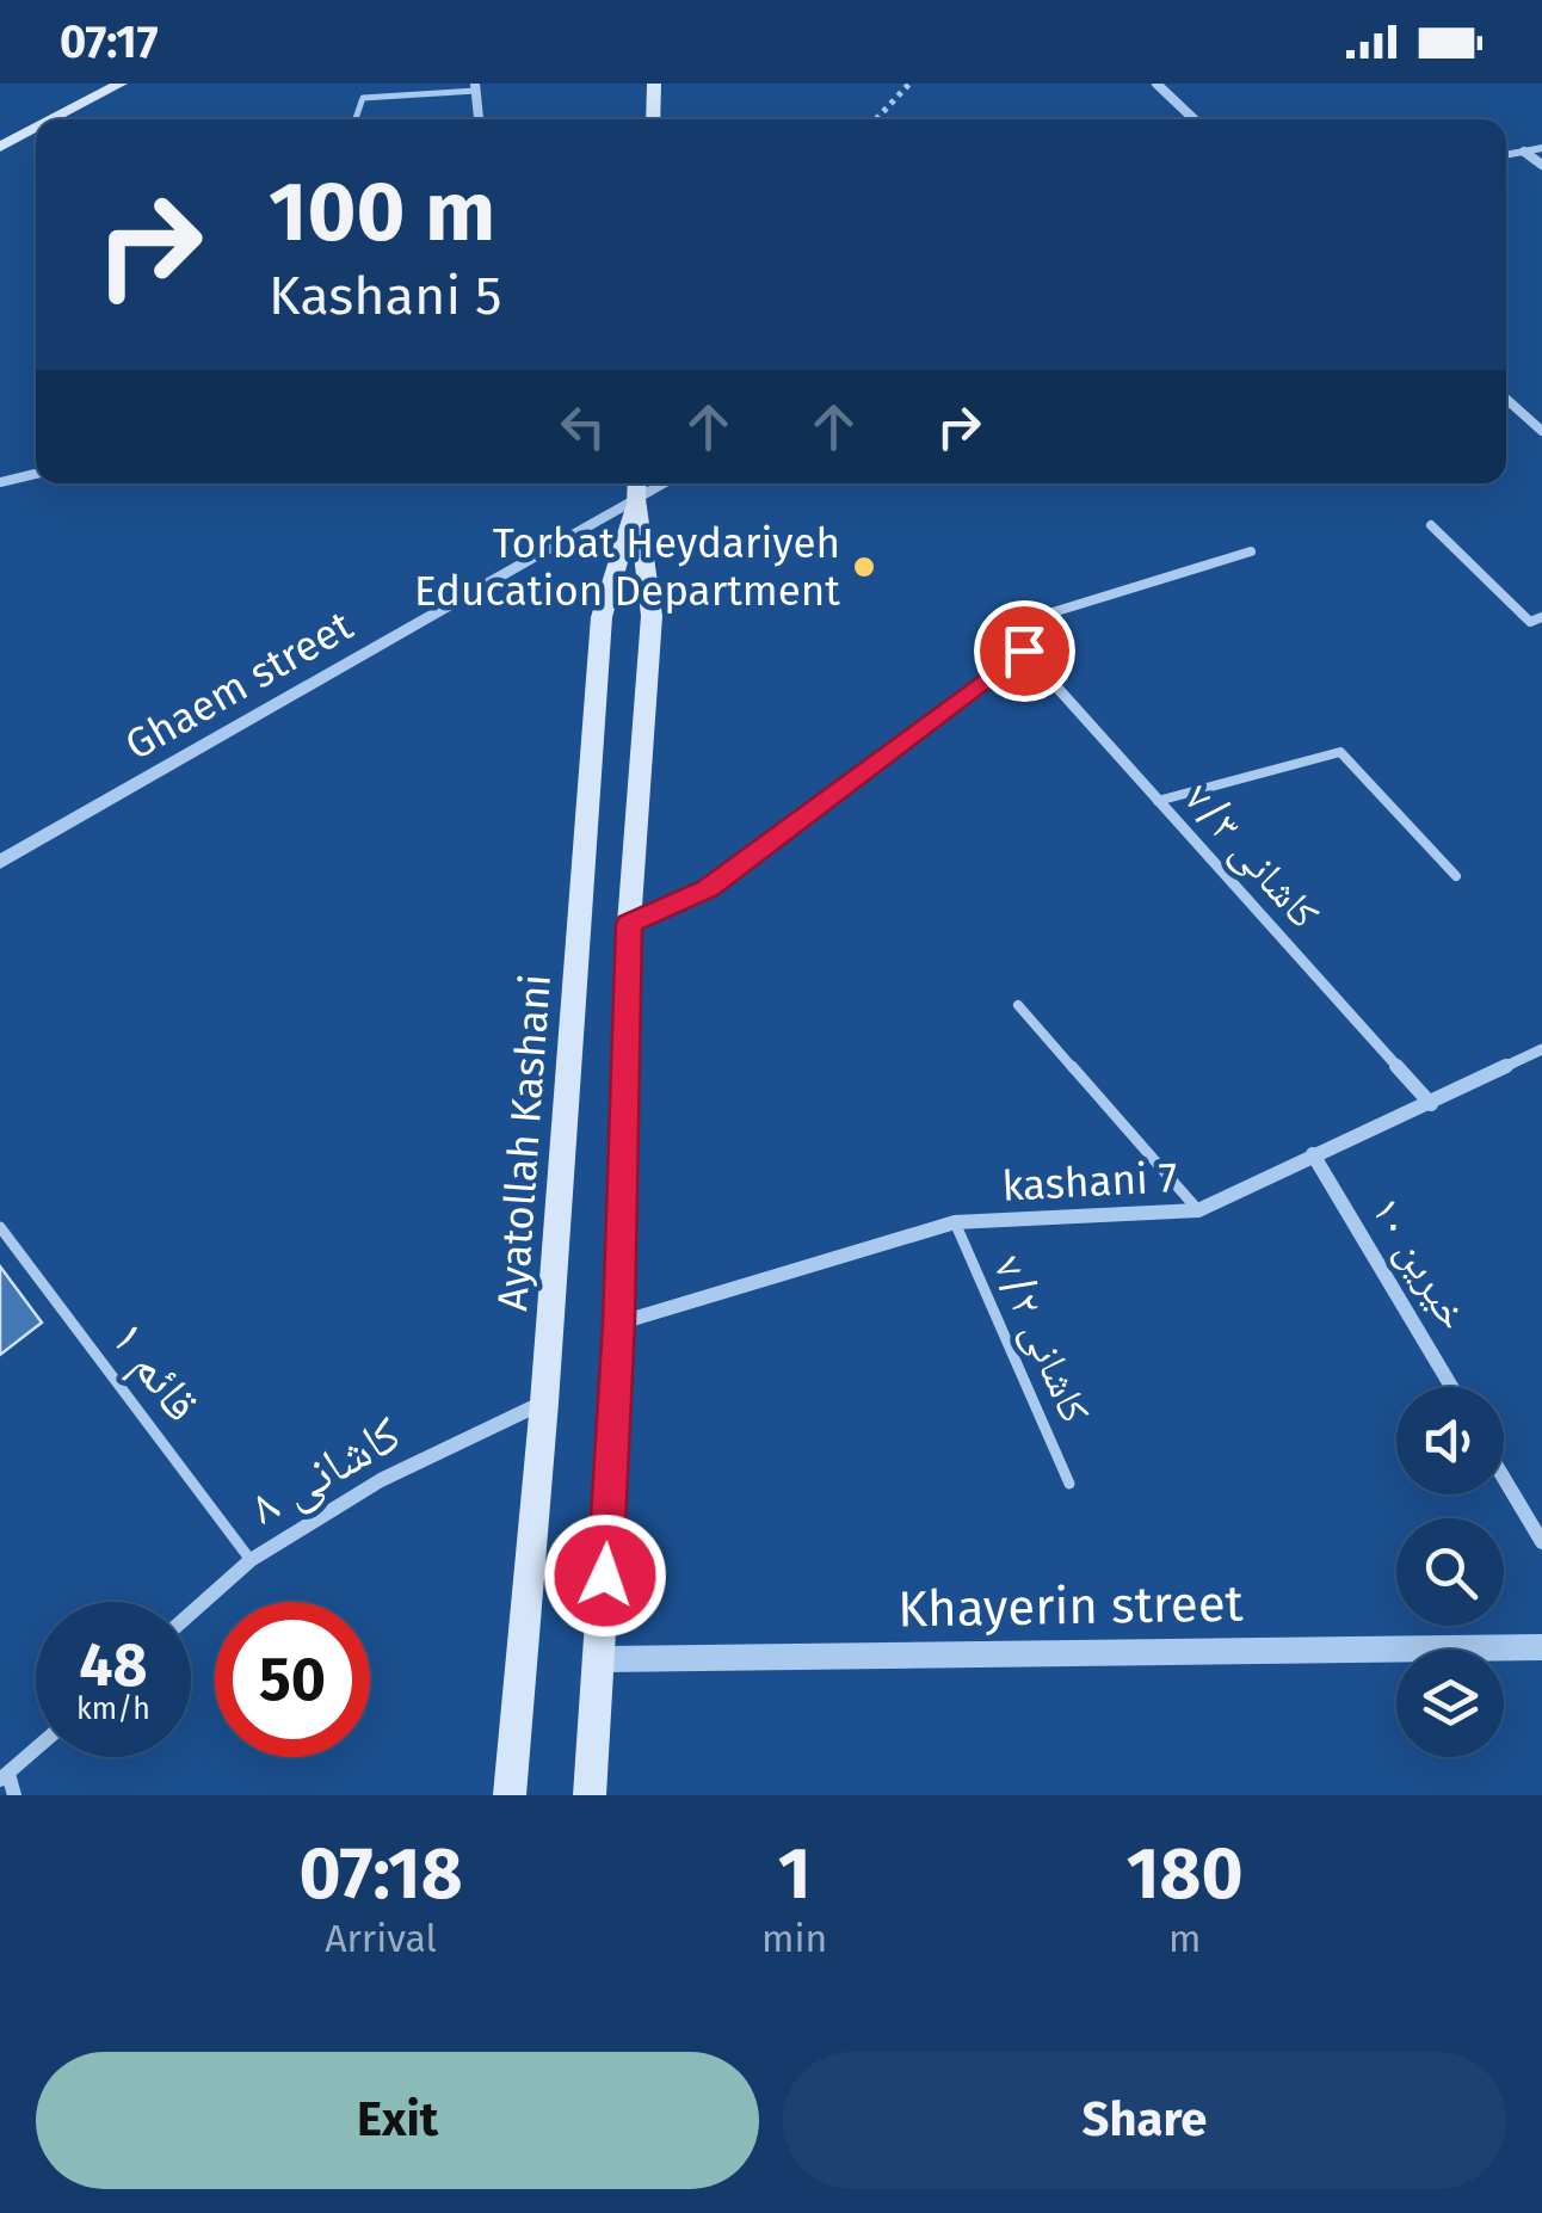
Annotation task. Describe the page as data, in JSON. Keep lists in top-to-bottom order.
{
  "streets": {
    "main road": ["Ayatollah Kashani"],
    "street": [
      "Ghaem street",
      "کاشانی ۷/۳",
      "kashani 7",
      "خیرین ۱۰",
      "کاشانی ۸",
      "Khayerin street"
    ],
    "lane": ["کاشانی ۷/۲", "قائم ۱"]
  },
  "crossings": [
    ["Ghaem street", "Ayatollah Kashani"],
    ["کاشانی ۷/۳", "kashani 7"],
    ["Ayatollah Kashani", "کاشانی ۸"],
    ["kashani 7", "خیرین ۱۰"],
    ["kashani 7", "کاشانی ۷/۲"],
    ["قائم ۱", "کاشانی ۸"]
  ],
  "places": ["Torbat Heydariyeh Education Department"],
  "page": {
    "status": "07:17",
    "turn": ["100 m", "Kashani 5"],
    "speed": "48 km/h",
    "limit": "50",
    "eta": [
      "07:18",
      "Arrival",
      "1",
      "min",
      "180",
      "m"
    ],
    "buttons": ["Exit", "Share"]
  }
}
